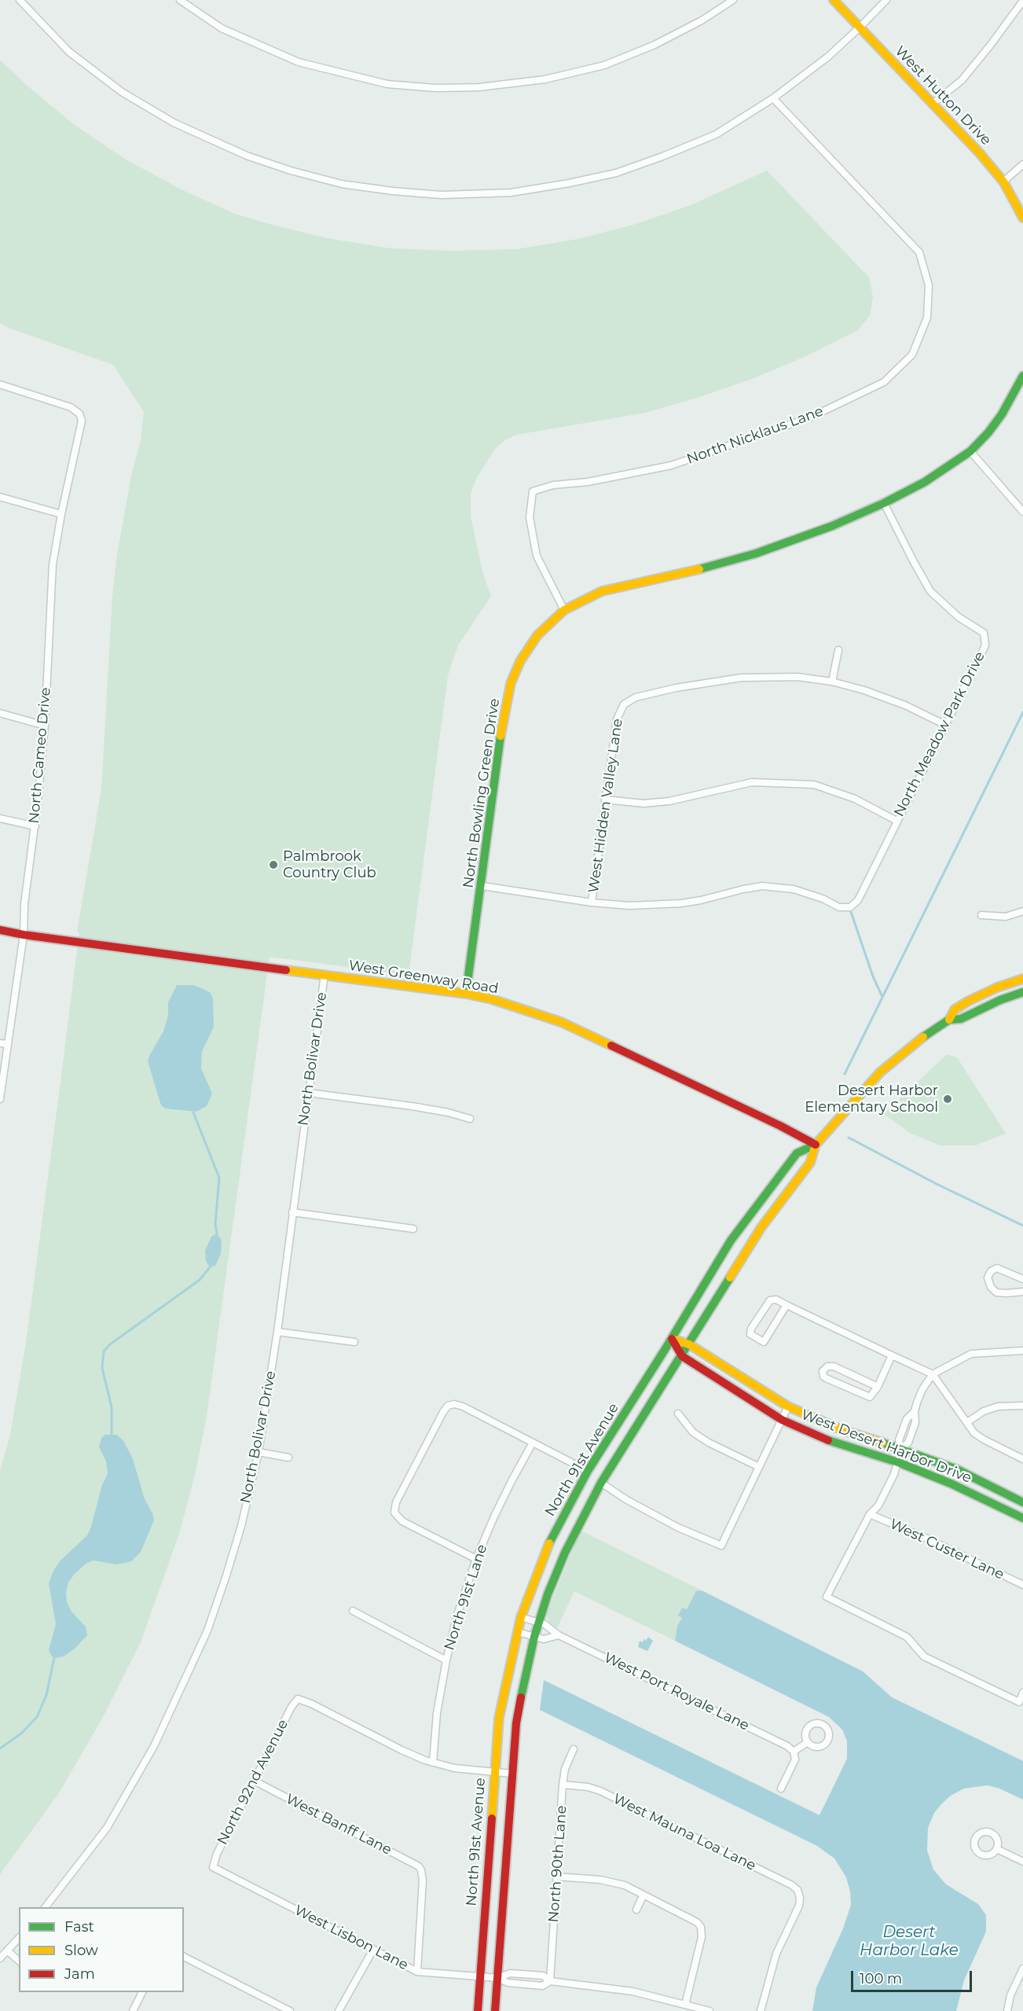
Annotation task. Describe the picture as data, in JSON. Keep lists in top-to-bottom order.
{
  "streets": {
    "street": [
      "West Hutton Drive",
      "North Nicklaus Lane",
      "North Meadow Park Drive",
      "North Cameo Drive",
      "North Bowling Green Drive",
      "West Hidden Valley Lane",
      "West Greenway Road",
      "North Bolivar Drive",
      "West Desert Harbor Drive",
      "North 91st Avenue",
      "West Custer Lane",
      "North 91st Lane",
      "West Port Royale Lane",
      "North 92nd Avenue",
      "West Banff Lane",
      "West Mauna Loa Lane",
      "North 90th Lane",
      "West Lisbon Lane"
    ]
  },
  "crossings": [
    ["North Nicklaus Lane", "North Bowling Green Drive"],
    ["North Meadow Park Drive", "North Bowling Green Drive"],
    ["North Meadow Park Drive", "West Hidden Valley Lane"],
    ["North Cameo Drive", "West Greenway Road"],
    ["North Bowling Green Drive", "West Greenway Road"],
    ["West Greenway Road", "North Bolivar Drive"],
    ["West Greenway Road", "North 91st Avenue"],
    ["West Desert Harbor Drive", "North 91st Avenue"],
    ["North 91st Avenue", "West Port Royale Lane"],
    ["North 91st Avenue", "West Lisbon Lane"],
    ["North 91st Lane", "North 92nd Avenue"],
    ["North 92nd Avenue", "West Banff Lane"],
    ["North 92nd Avenue", "West Lisbon Lane"],
    ["West Banff Lane", "West Lisbon Lane"],
    ["West Mauna Loa Lane", "North 90th Lane"],
    ["North 90th Lane", "West Lisbon Lane"]
  ],
  "water": ["Desert Harbor Lake"],
  "places": ["Palmbrook Country Club", "Desert Harbor Elementary School"],
  "legend": ["Fast", "Slow", "Jam"],
  "scale_bar": "100 m"
}
